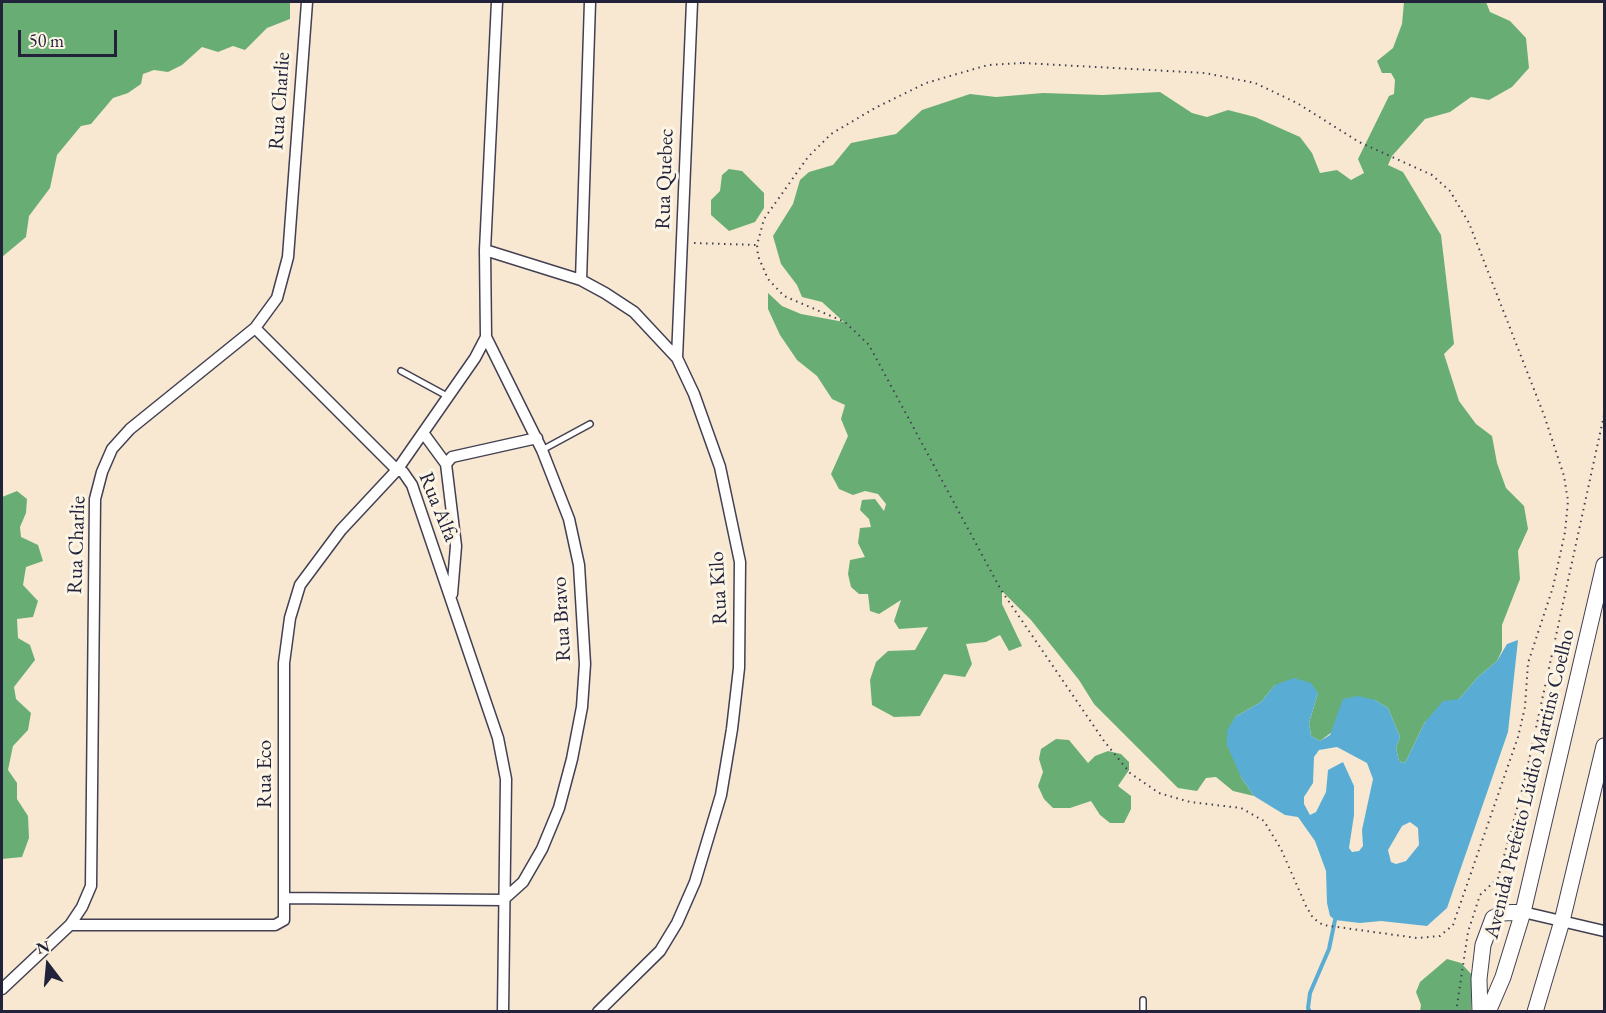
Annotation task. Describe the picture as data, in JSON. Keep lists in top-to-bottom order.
{
  "streets": {
    "main road": ["Avenida Prefeito Lúdio Martins Coelho"],
    "street": [
      "Rua Charlie",
      "Rua Quebec",
      "Rua Alfa",
      "Rua Kilo",
      "Rua Bravo",
      "Rua Eco"
    ]
  },
  "crossings": [
    ["Rua Charlie", "Rua Eco"],
    ["Rua Quebec", "Rua Kilo"],
    ["Rua Alfa", "Rua Bravo"],
    ["Rua Alfa", "Rua Eco"]
  ],
  "scale_bar": "50 m",
  "north": "top"
}
